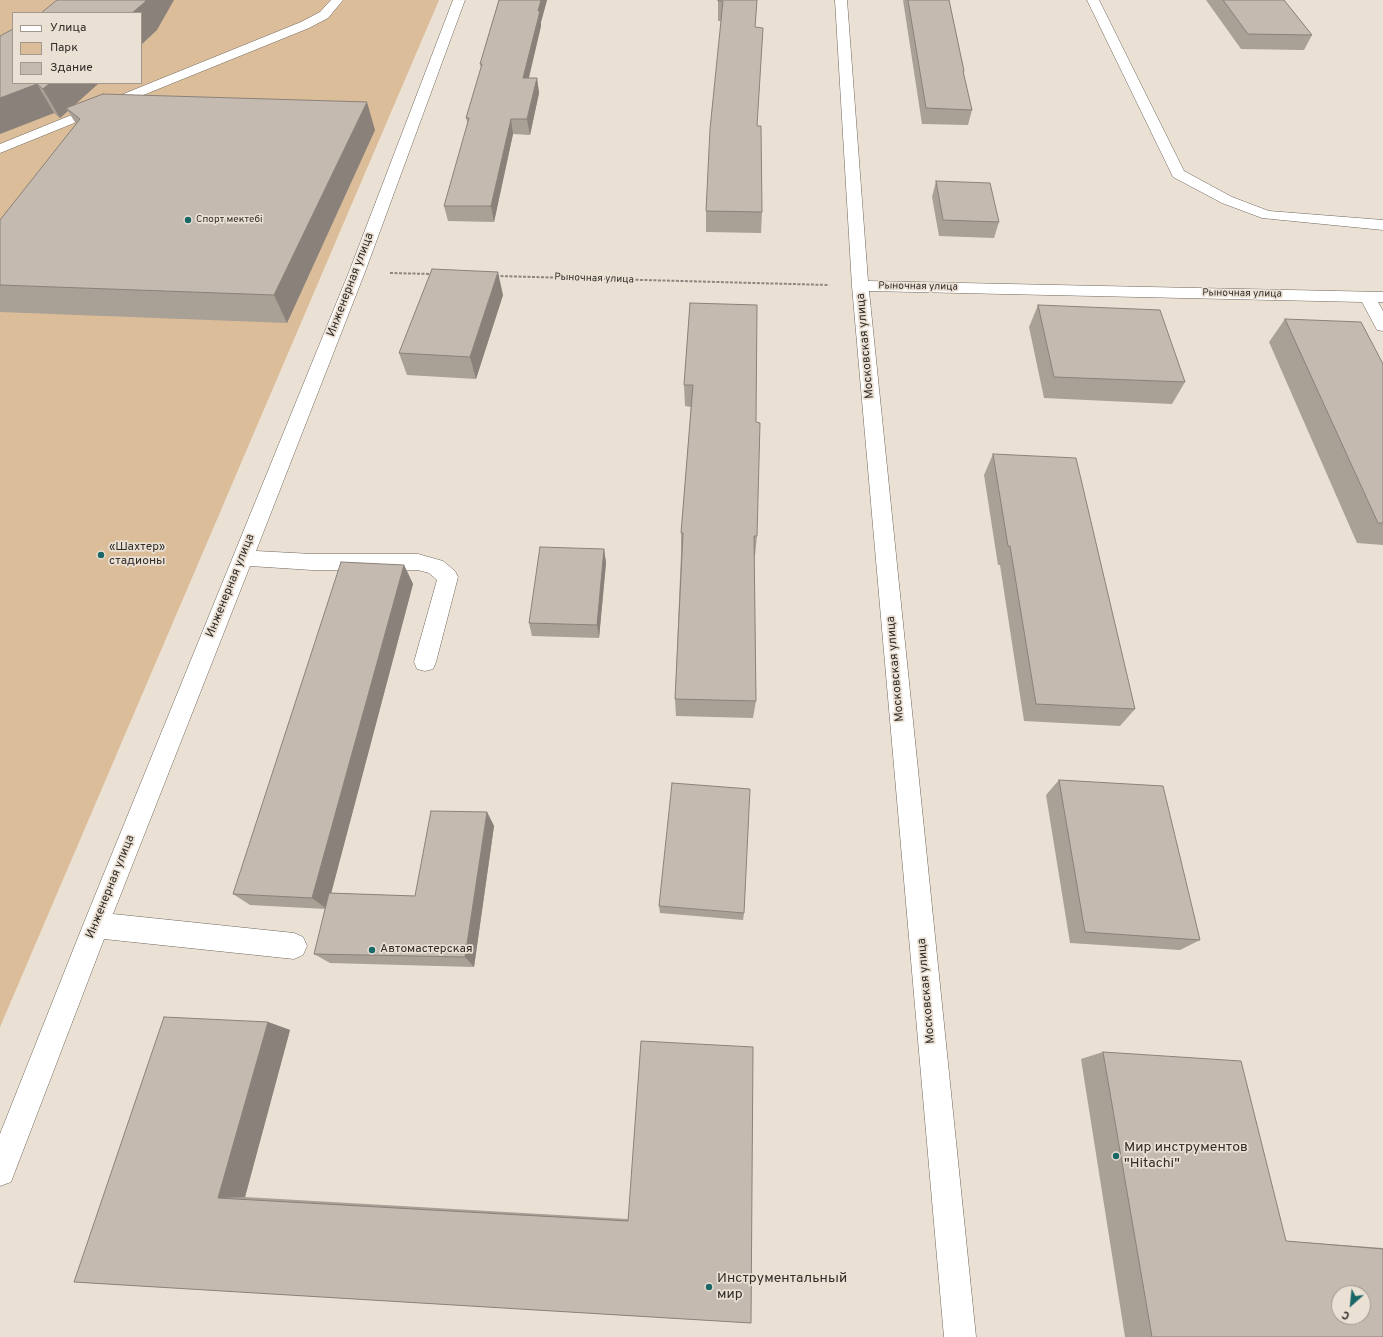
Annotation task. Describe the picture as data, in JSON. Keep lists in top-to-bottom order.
{
  "streets": {
    "street": ["Рыночная улица", "Инженерная улица", "Московская улица"]
  },
  "crossings": [
    ["Рыночная улица", "Московская улица"]
  ],
  "places": [
    "Спорт мектебі",
    "«Шахтер» стадионы",
    "Автомастерская",
    "Мир инструментов \"Hitachi\"",
    "Инструментальный мир"
  ],
  "legend": ["Улица", "Парк", "Здание"],
  "north": "bottom left"
}
